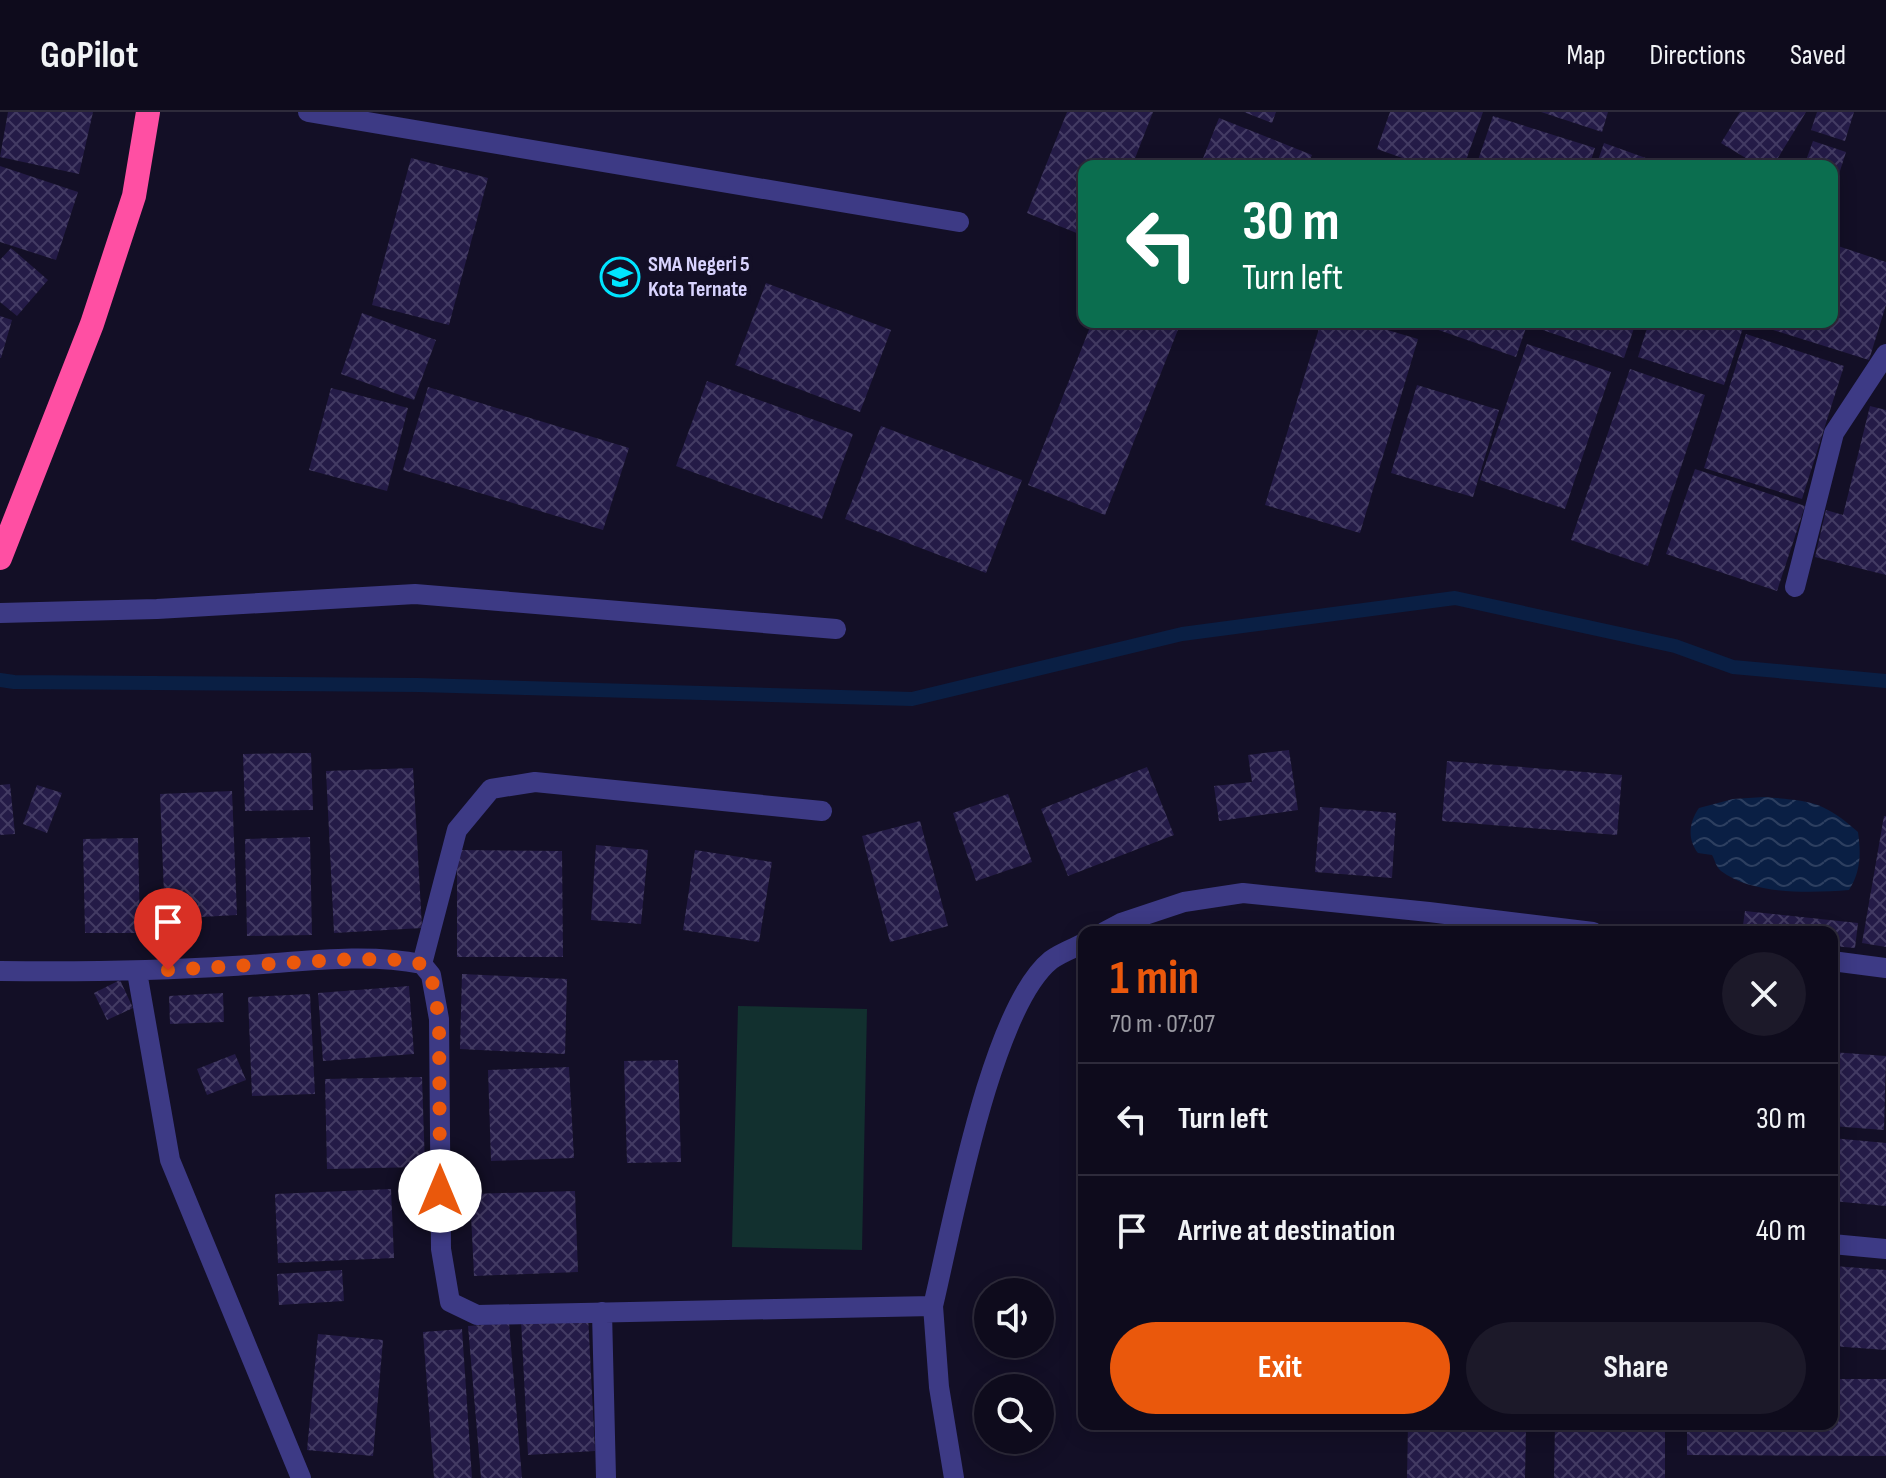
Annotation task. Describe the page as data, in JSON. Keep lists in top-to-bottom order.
{
  "places": {
    "school or university": ["SMA Negeri 5 Kota Ternate"]
  },
  "page": {
    "header": "GoPilot",
    "nav": ["Map", "Directions", "Saved"],
    "turn": ["30 m", "Turn left"],
    "heading": ["1 min", "70 m · 07:07"],
    "list": [
      {
        "name": "Turn left",
        "value": "30 m"
      },
      {
        "name": "Arrive at destination",
        "value": "40 m"
      }
    ],
    "buttons": ["Exit", "Share"]
  }
}
